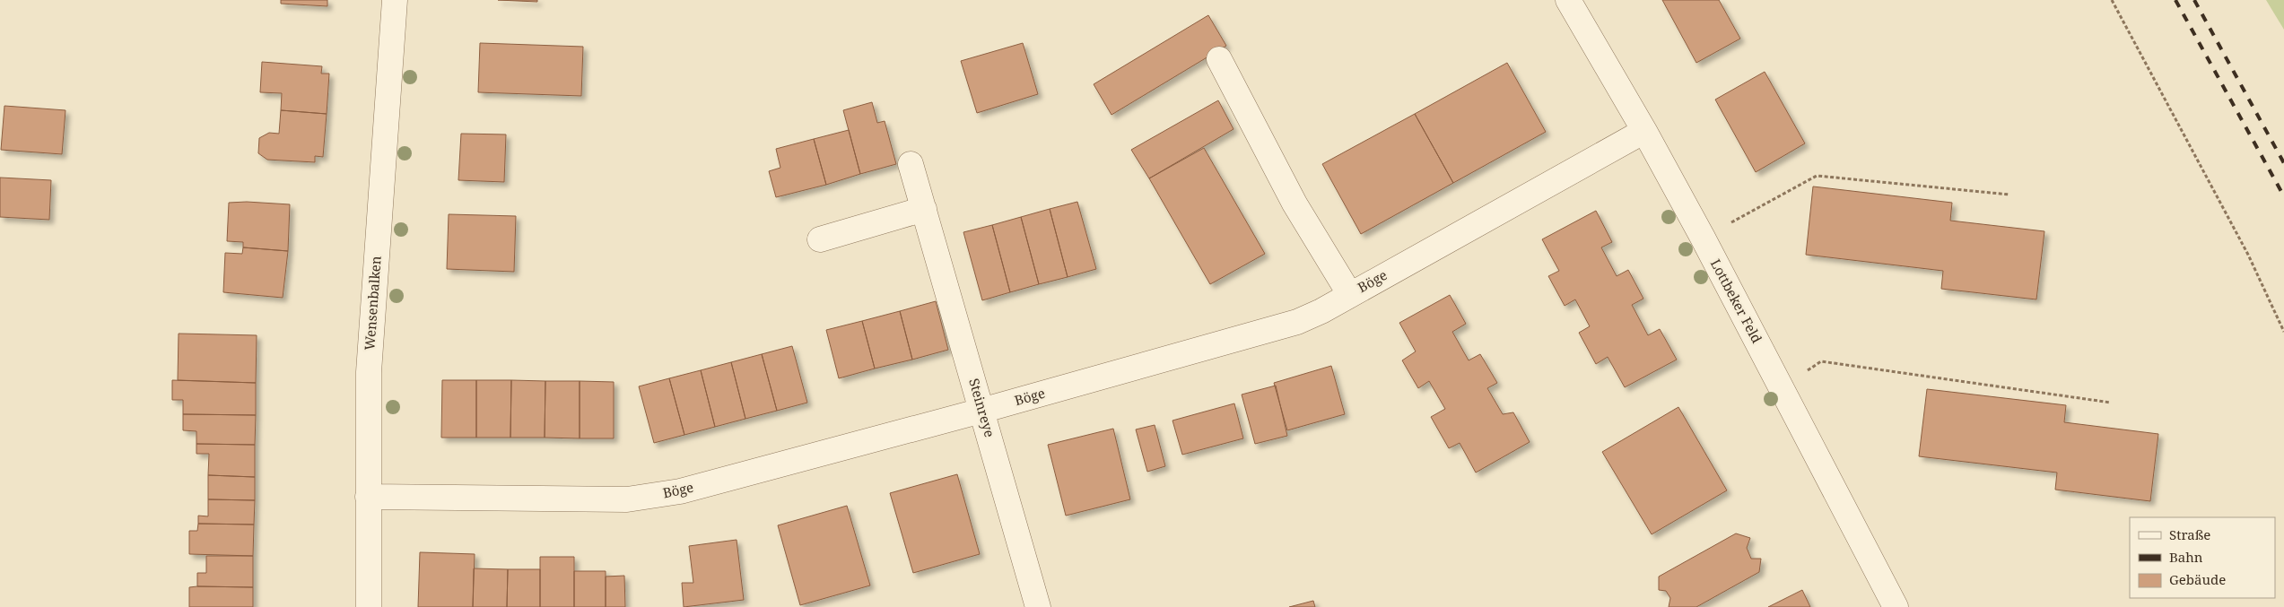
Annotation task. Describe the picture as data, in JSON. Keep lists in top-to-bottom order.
{
  "streets": {
    "street": [
      "Böge",
      "Lottbeker Feld",
      "Wensenbalken",
      "Steinreye"
    ]
  },
  "crossings": [
    ["Böge", "Lottbeker Feld"],
    ["Böge", "Wensenbalken"],
    ["Böge", "Steinreye"]
  ],
  "legend": ["Straße", "Bahn", "Gebäude"]
}
